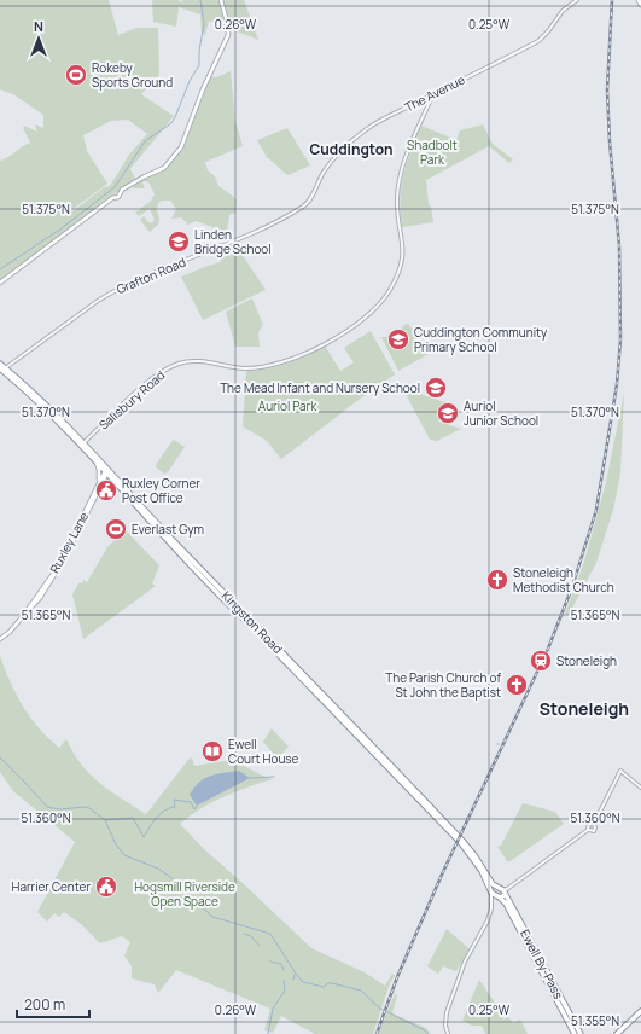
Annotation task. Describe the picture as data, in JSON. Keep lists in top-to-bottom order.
{
  "streets": {
    "highway": ["Kingston Road", "Ewell By-Pass"],
    "main road": ["Ruxley Lane"],
    "street": ["The Avenue", "Grafton Road", "Salisbury Road"]
  },
  "crossings": [
    ["The Avenue", "Grafton Road"],
    ["The Avenue", "Salisbury Road"],
    ["Grafton Road", "Kingston Road"],
    ["Salisbury Road", "Kingston Road"],
    ["Ruxley Lane", "Kingston Road"]
  ],
  "districts": ["Cuddington", "Stoneleigh"],
  "parks": ["Shadbolt Park", "Auriol Park", "Hogsmill Riverside Open Space"],
  "places": {
    "sports": ["Rokeby Sports Ground", "Everlast Gym"],
    "school or university": [
      "Linden Bridge School",
      "Cuddington Community Primary School",
      "The Mead Infant and Nursery School",
      "Auriol Junior School"
    ],
    "public building": ["Ruxley Corner Post Office", "Harrier Center"],
    "church": ["Stoneleigh Methodist Church", "The Parish Church of St John the Baptist"],
    "station": ["Stoneleigh"],
    "library": ["Ewell Court House"]
  },
  "scale_bar": "200 m",
  "north": "top",
  "coordinates": [
    "0.26°W",
    "0.25°W",
    "51.375°N",
    "51.370°N",
    "51.365°N",
    "51.360°N",
    "51.355°N"
  ]
}
